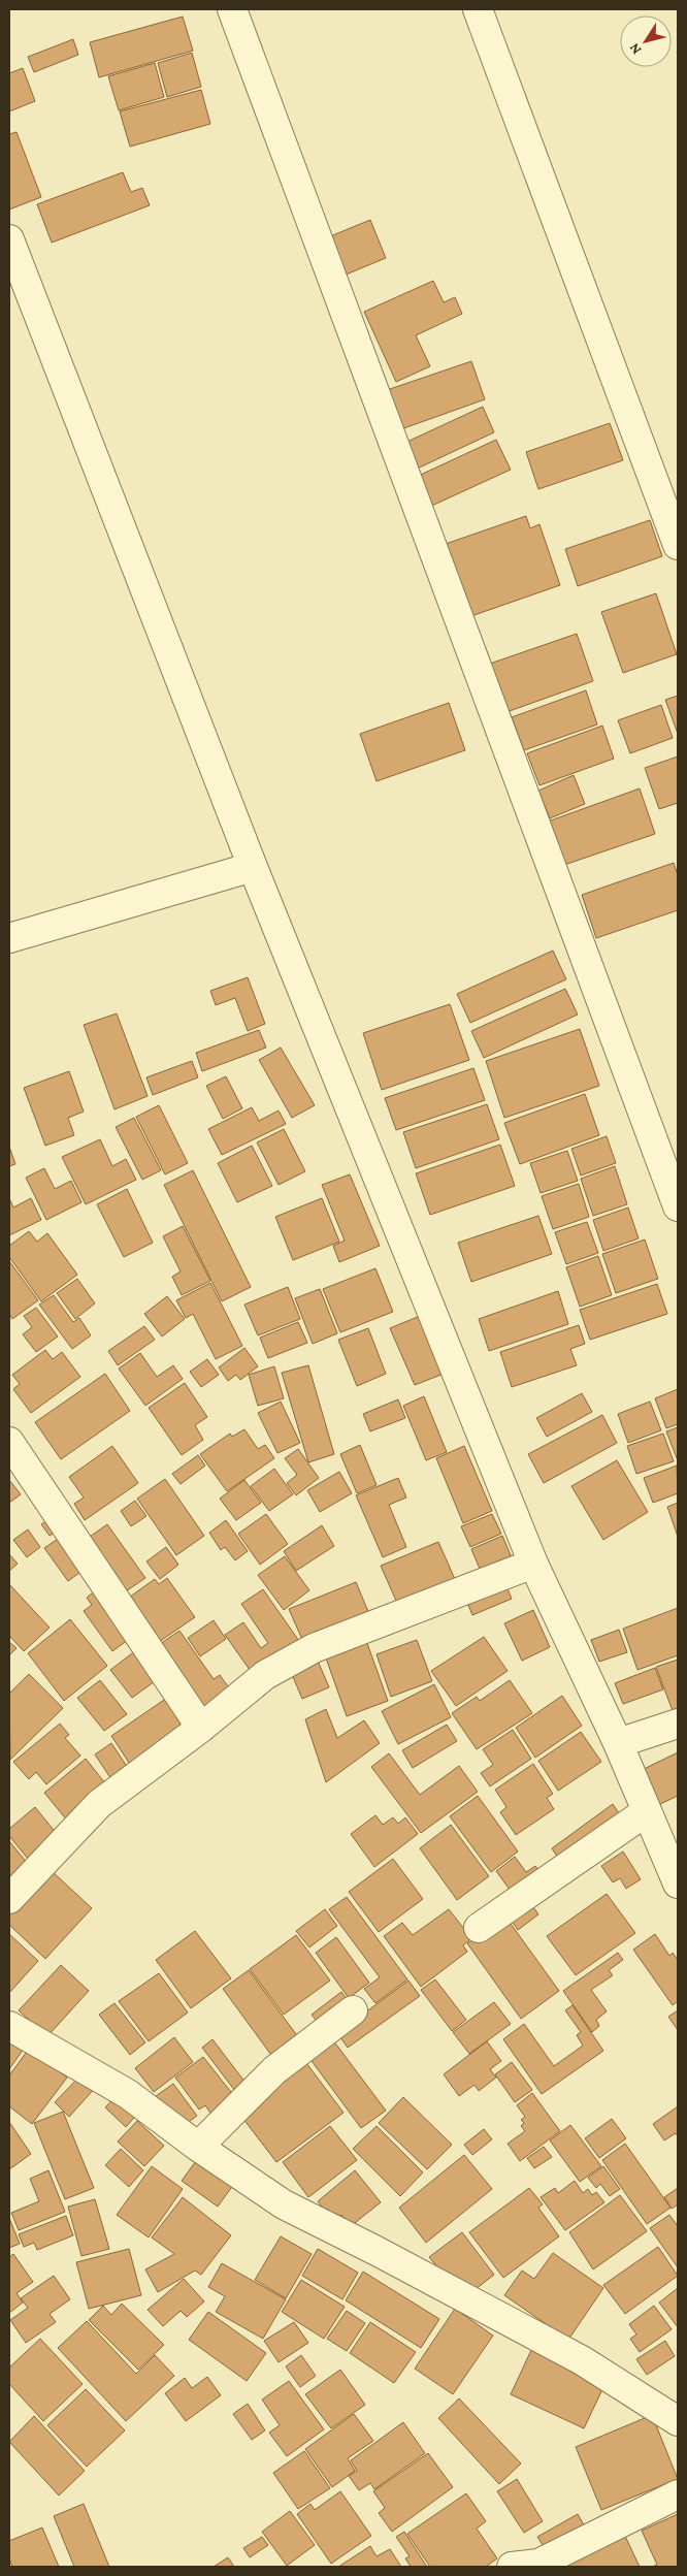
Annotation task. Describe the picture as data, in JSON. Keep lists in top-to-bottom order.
{
  "north": "bottom left"
}
